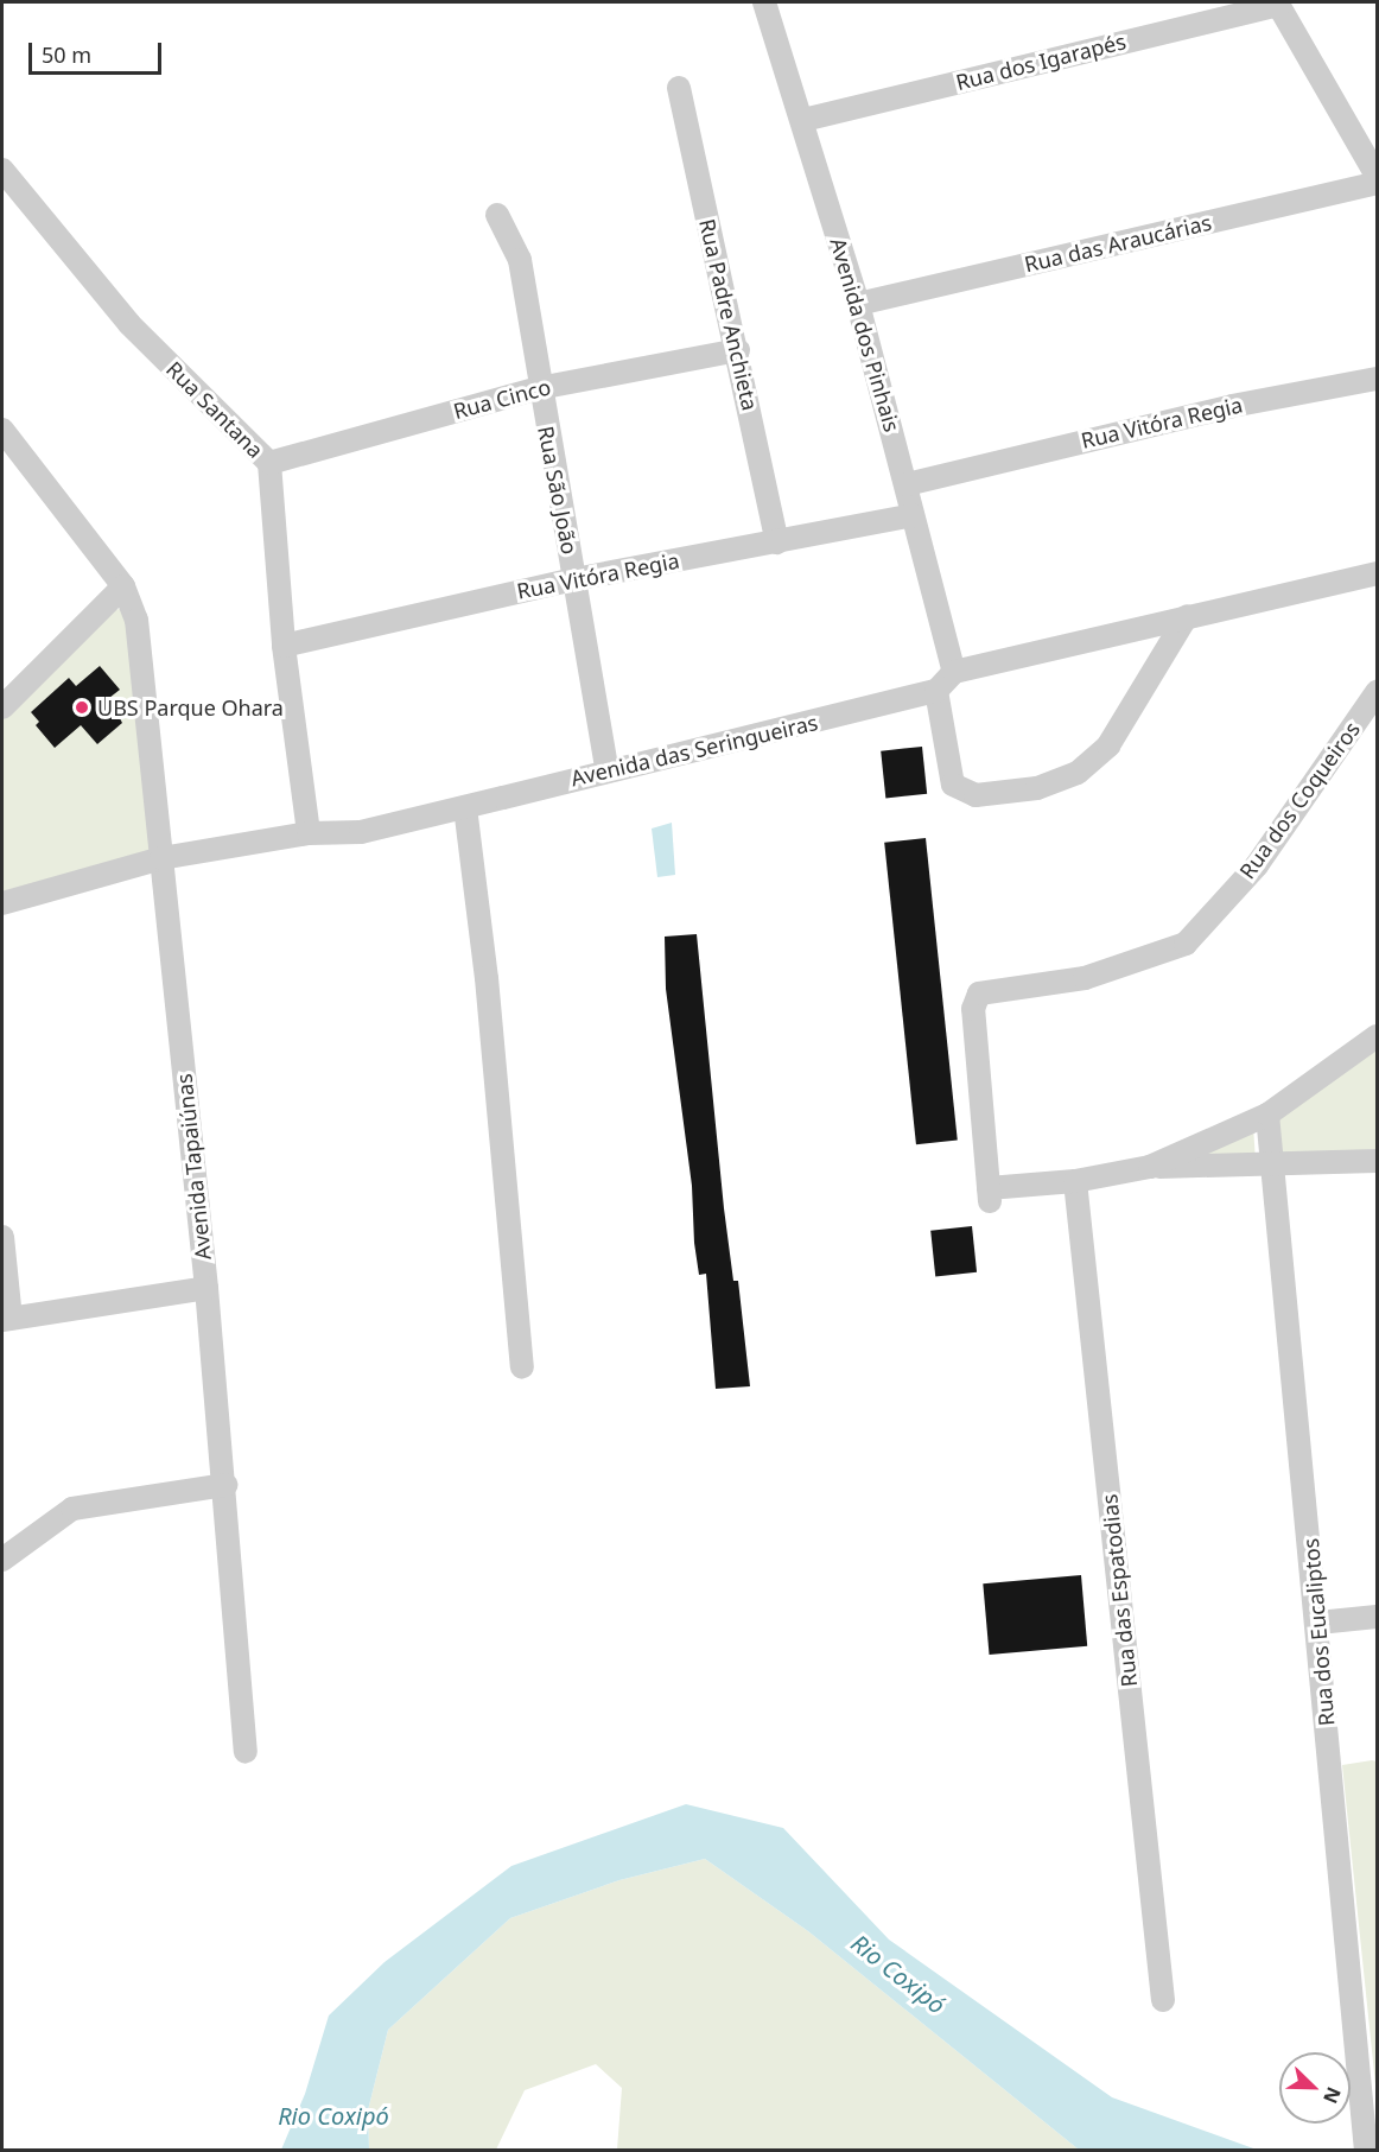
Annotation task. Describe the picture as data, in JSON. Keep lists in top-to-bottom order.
{
  "streets": {
    "street": [
      "Rua dos Igarapés",
      "Rua das Araucárias",
      "Rua Padre Anchieta",
      "Avenida dos Pinhais",
      "Rua Cinco",
      "Rua Santana",
      "Rua Vitóra Regia",
      "Rua São João",
      "Avenida das Seringueiras",
      "Rua dos Coqueiros",
      "Avenida Tapaiúnas",
      "Rua das Espatodias",
      "Rua dos Eucaliptos"
    ]
  },
  "crossings": [
    ["Rua dos Igarapés", "Avenida dos Pinhais"],
    ["Rua das Araucárias", "Avenida dos Pinhais"],
    ["Rua Padre Anchieta", "Rua Cinco"],
    ["Rua Padre Anchieta", "Rua Vitóra Regia"],
    ["Avenida dos Pinhais", "Rua Vitóra Regia"],
    ["Rua Cinco", "Rua Santana"],
    ["Rua Cinco", "Rua São João"],
    ["Rua Santana", "Rua Vitóra Regia"],
    ["Rua Santana", "Avenida das Seringueiras"],
    ["Rua Vitóra Regia", "Rua São João"],
    ["Rua São João", "Avenida das Seringueiras"],
    ["Avenida das Seringueiras", "Avenida Tapaiúnas"],
    ["Rua dos Coqueiros", "Rua das Espatodias"]
  ],
  "water": ["Rio Coxipó"],
  "places": ["UBS Parque Ohara"],
  "scale_bar": "50 m",
  "north": "bottom right"
}
